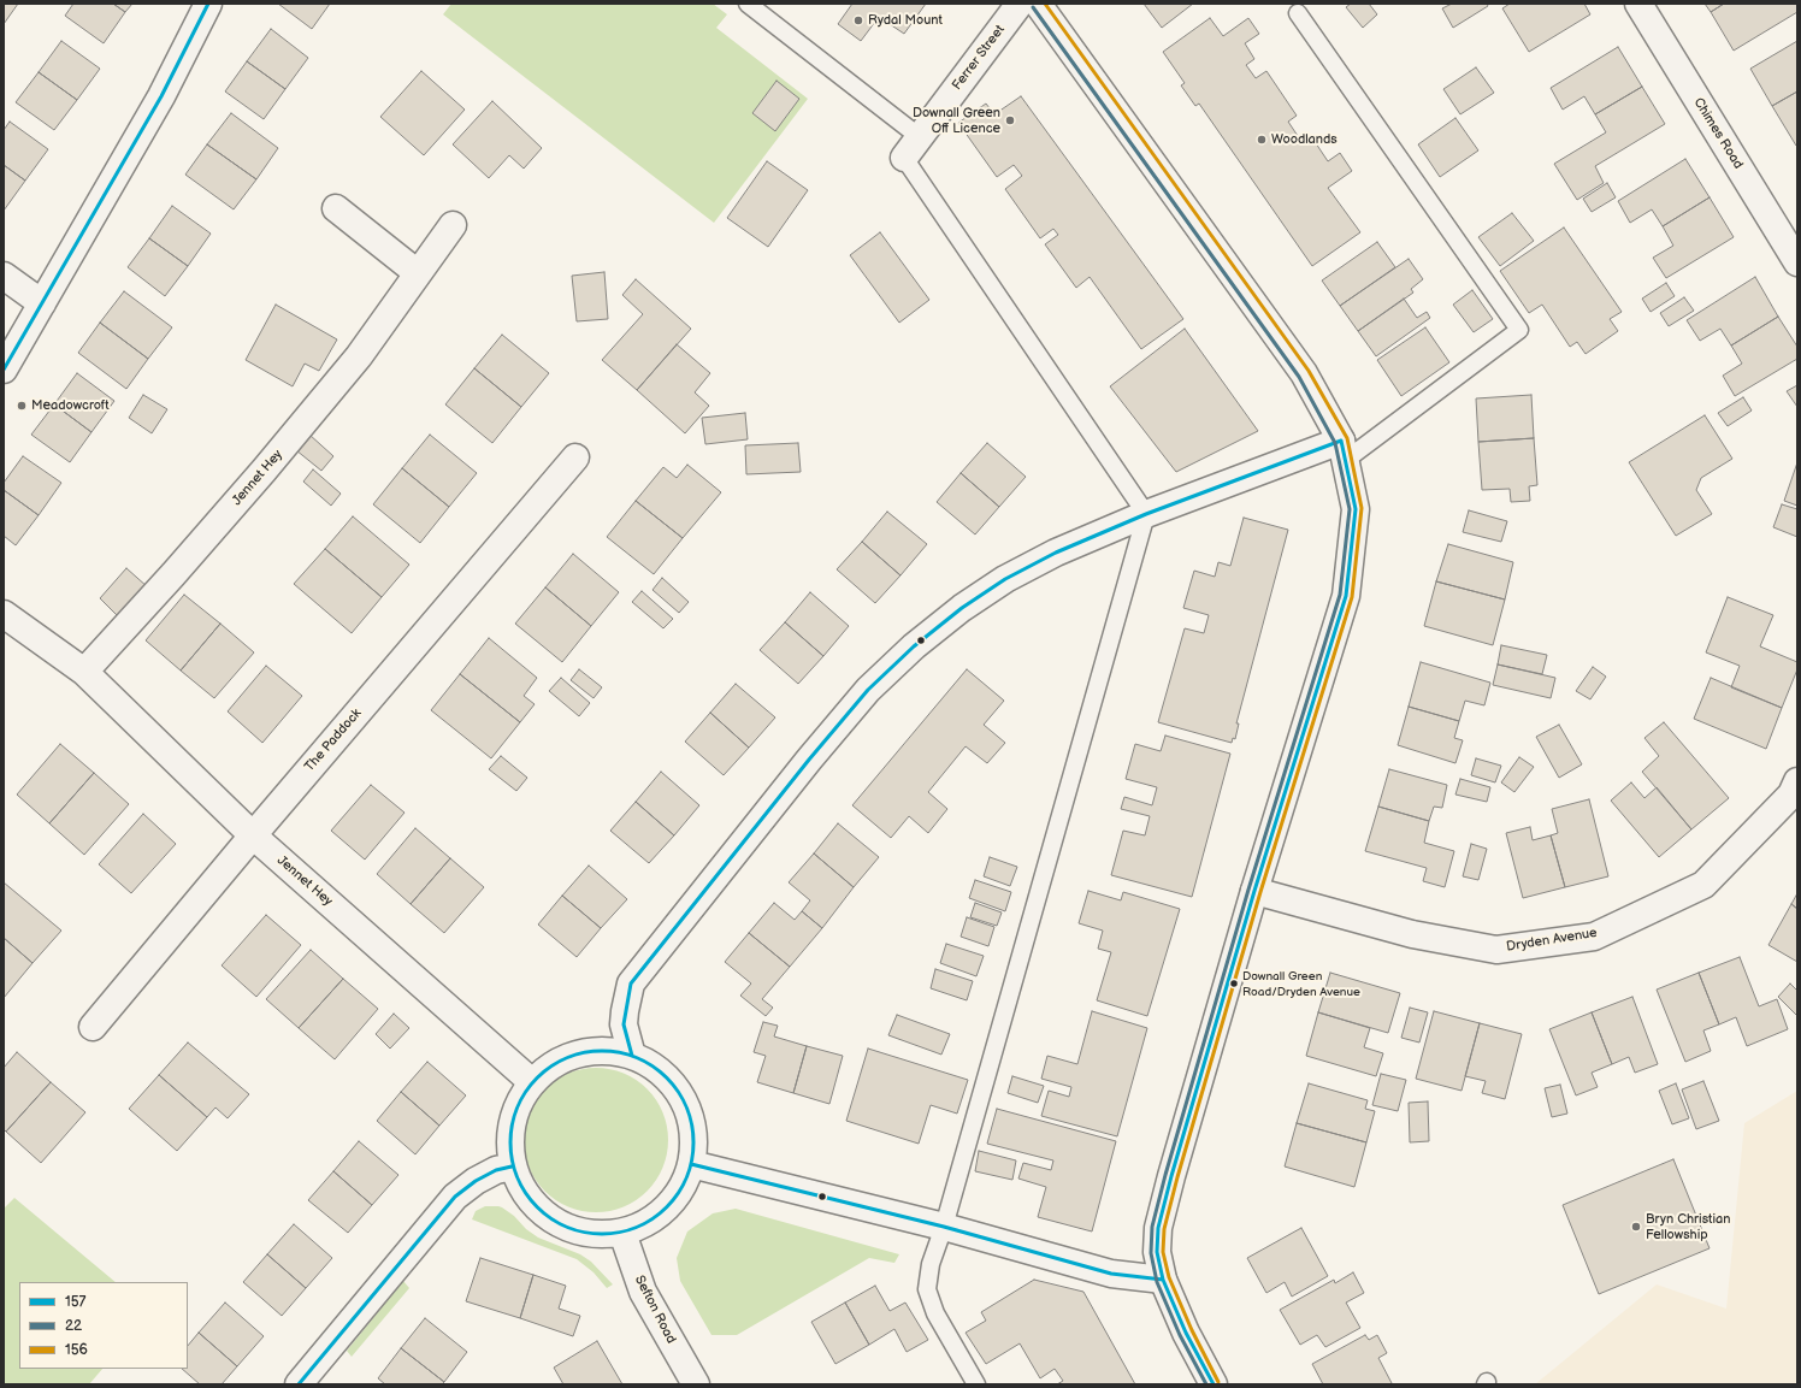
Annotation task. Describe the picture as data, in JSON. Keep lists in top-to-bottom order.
{
  "streets": {
    "street": [
      "Ferrer Street",
      "Chimes Road",
      "Jennet Hey",
      "The Paddock",
      "Dryden Avenue",
      "Sefton Road"
    ]
  },
  "crossings": [
    ["Jennet Hey", "The Paddock"]
  ],
  "places": [
    "Rydal Mount",
    "Downall Green Off Licence",
    "Woodlands",
    "Meadowcroft",
    "Downall Green Road/Dryden Avenue",
    "Bryn Christian Fellowship"
  ],
  "lines": ["transit line 157", "transit line 156", "transit line 22"],
  "legend": ["157", "22", "156"]
}
